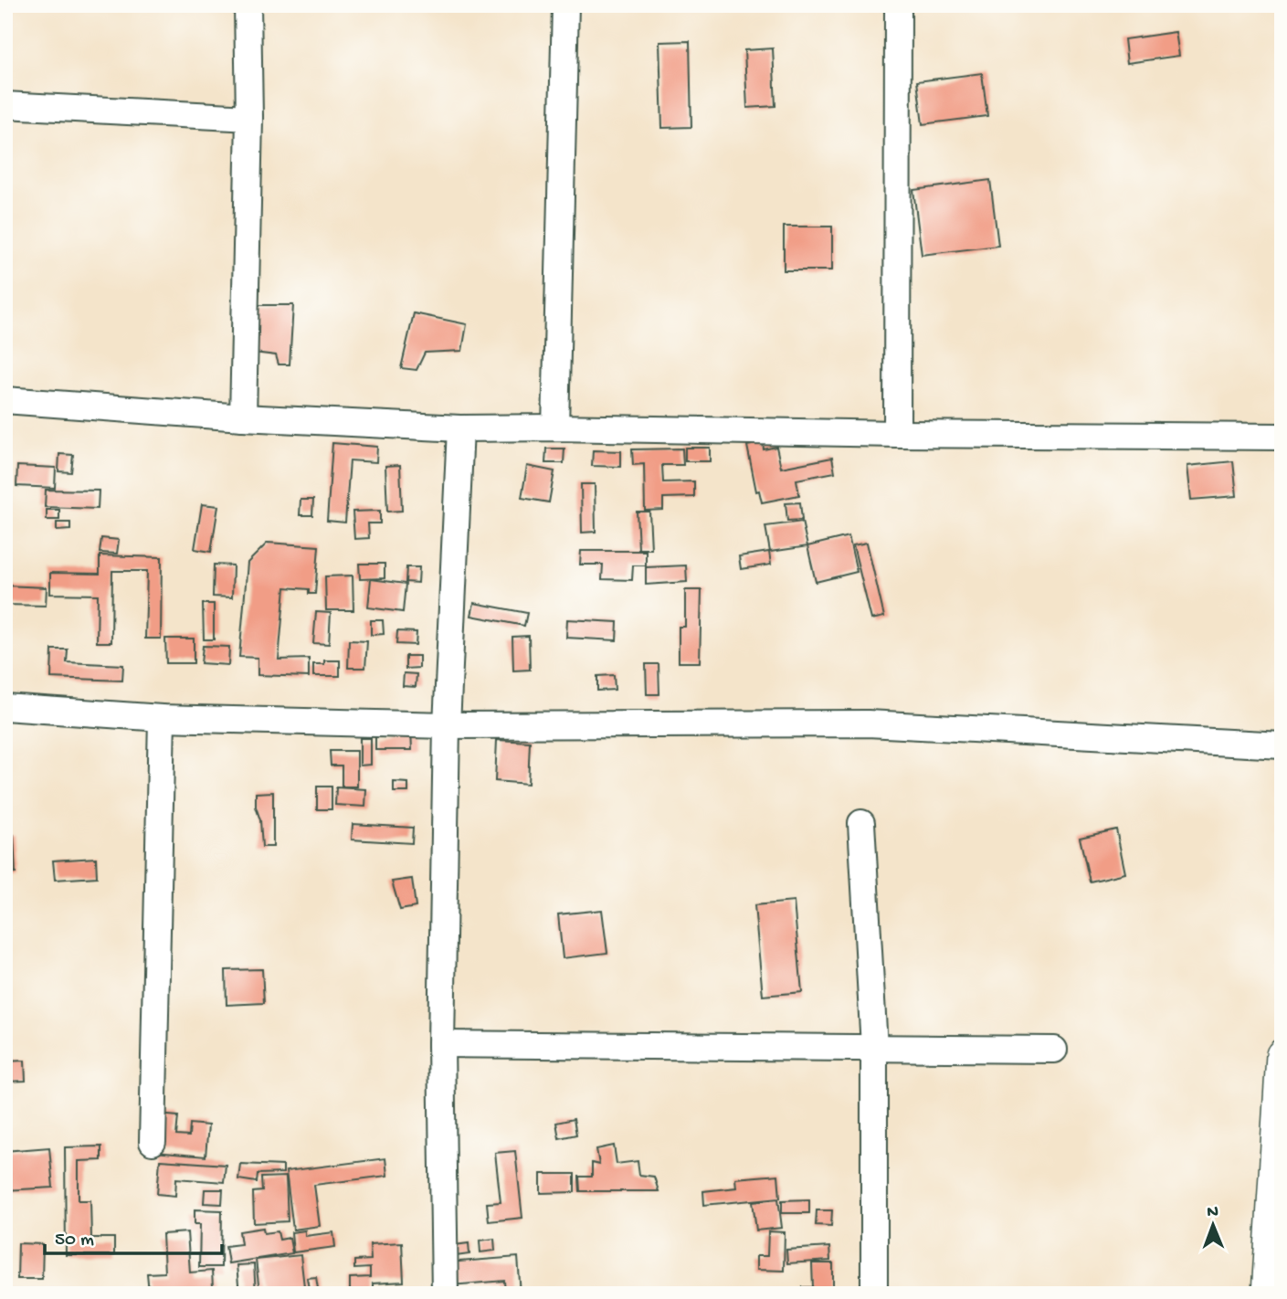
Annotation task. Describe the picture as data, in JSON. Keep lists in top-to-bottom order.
{
  "scale_bar": "50 m",
  "north": "top"
}
